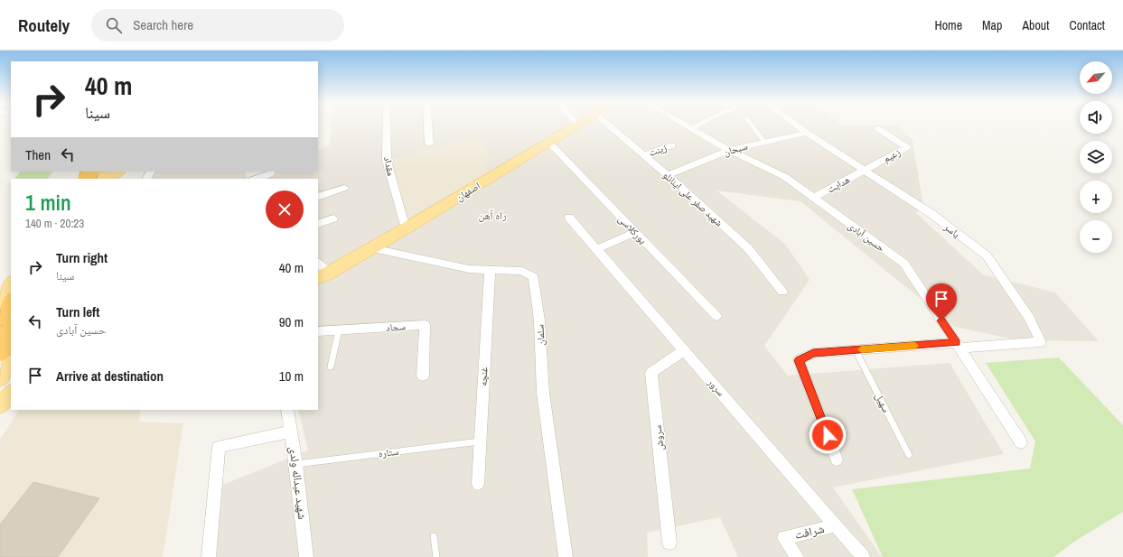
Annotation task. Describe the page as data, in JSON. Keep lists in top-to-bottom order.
{
  "streets": {
    "main road": ["اصفهان"],
    "street": [
      "سبحان",
      "زینت",
      "زعیم",
      "مقداد",
      "هدایت",
      "شهید صفر علی اینانلو",
      "پورکلاسی",
      "یاسر",
      "حسین آبادی",
      "سجاد",
      "سلمان",
      "غنچه",
      "سرور",
      "سروش",
      "شهید عبداله ولدی",
      "شرافت"
    ],
    "lane": ["سهیل", "ستاره"]
  },
  "crossings": [
    ["سبحان", "شهید صفر علی اینانلو"],
    ["سبحان", "یاسر"],
    ["سبحان", "حسین آبادی"],
    ["زینت", "شهید صفر علی اینانلو"],
    ["زعیم", "هدایت"],
    ["زعیم", "یاسر"],
    ["مقداد", "اصفهان"],
    ["هدایت", "یاسر"],
    ["هدایت", "حسین آبادی"],
    ["اصفهان", "پورکلاسی"],
    ["اصفهان", "سلمان"],
    ["یاسر", "حسین آبادی"],
    ["سلمان", "غنچه"],
    ["غنچه", "ستاره"],
    ["سرور", "سروش"],
    ["سرور", "شرافت"],
    ["ستاره", "شهید عبداله ولدی"]
  ],
  "districts": ["راه آهن"],
  "north": "bottom left",
  "page": {
    "header": "Routely",
    "search": "Search here",
    "nav": [
      "Home",
      "Map",
      "About",
      "Contact"
    ],
    "map_buttons": ["+", "−"],
    "turn": ["40 m", "سینا"],
    "then": "Then",
    "heading": ["1 min", "140 m · 20:23"],
    "list": [
      {
        "name": "Turn right",
        "note": "سینا",
        "value": "40 m"
      },
      {
        "name": "Turn left",
        "note": "حسین آبادی",
        "value": "90 m"
      },
      {
        "name": "Arrive at destination",
        "value": "10 m"
      }
    ]
  }
}
